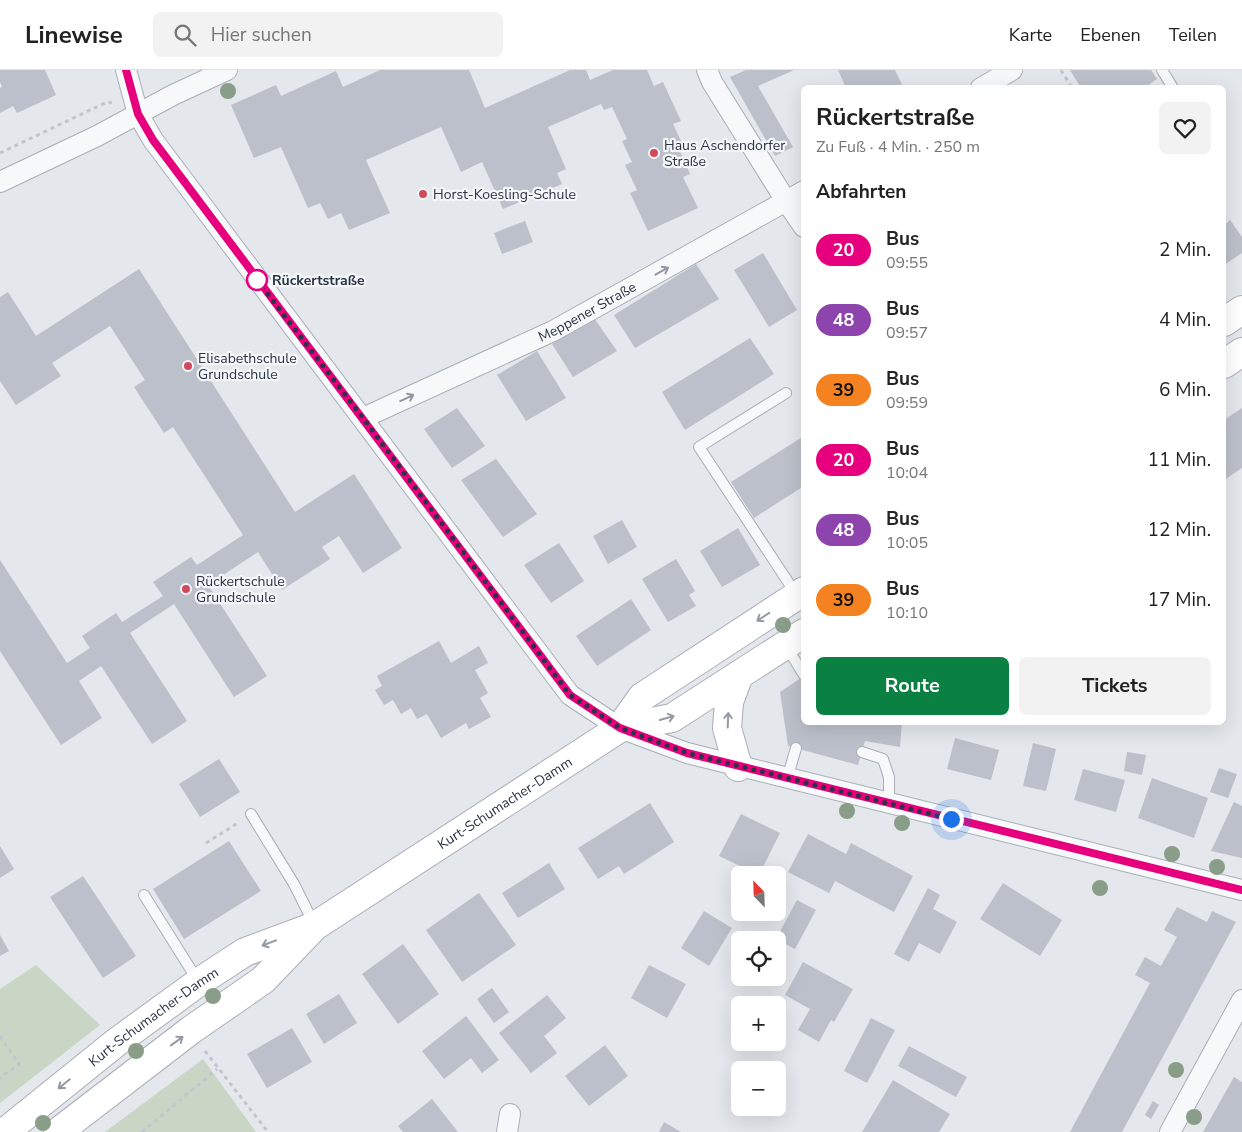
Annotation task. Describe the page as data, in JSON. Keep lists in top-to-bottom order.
{
  "streets": {
    "main road": ["Kurt-Schumacher-Damm"],
    "street": ["Meppener Straße"]
  },
  "one_way": ["Meppener Straße"],
  "places": [
    "Haus Aschendorfer Straße",
    "Horst-Koesling-Schule",
    "Rückertstraße",
    "Elisabethschule Grundschule",
    "Rückertschule Grundschule"
  ],
  "lines": ["bus line 20"],
  "north": "top left",
  "page": {
    "header": "Linewise",
    "search": "Hier suchen",
    "nav": ["Karte", "Ebenen", "Teilen"],
    "heading": [
      ["Rückertstraße", "Zu Fuß · 4 Min. · 250 m"],
      "Abfahrten"
    ],
    "list": [
      {
        "mark": "20",
        "name": "Bus",
        "note": "09:55",
        "value": "2 Min."
      },
      {
        "mark": "48",
        "name": "Bus",
        "note": "09:57",
        "value": "4 Min."
      },
      {
        "mark": "39",
        "name": "Bus",
        "note": "09:59",
        "value": "6 Min."
      },
      {
        "mark": "20",
        "name": "Bus",
        "note": "10:04",
        "value": "11 Min."
      },
      {
        "mark": "48",
        "name": "Bus",
        "note": "10:05",
        "value": "12 Min."
      },
      {
        "mark": "39",
        "name": "Bus",
        "note": "10:10",
        "value": "17 Min."
      }
    ],
    "buttons": ["Route", "Tickets"],
    "map_buttons": ["+", "−"]
  }
}
